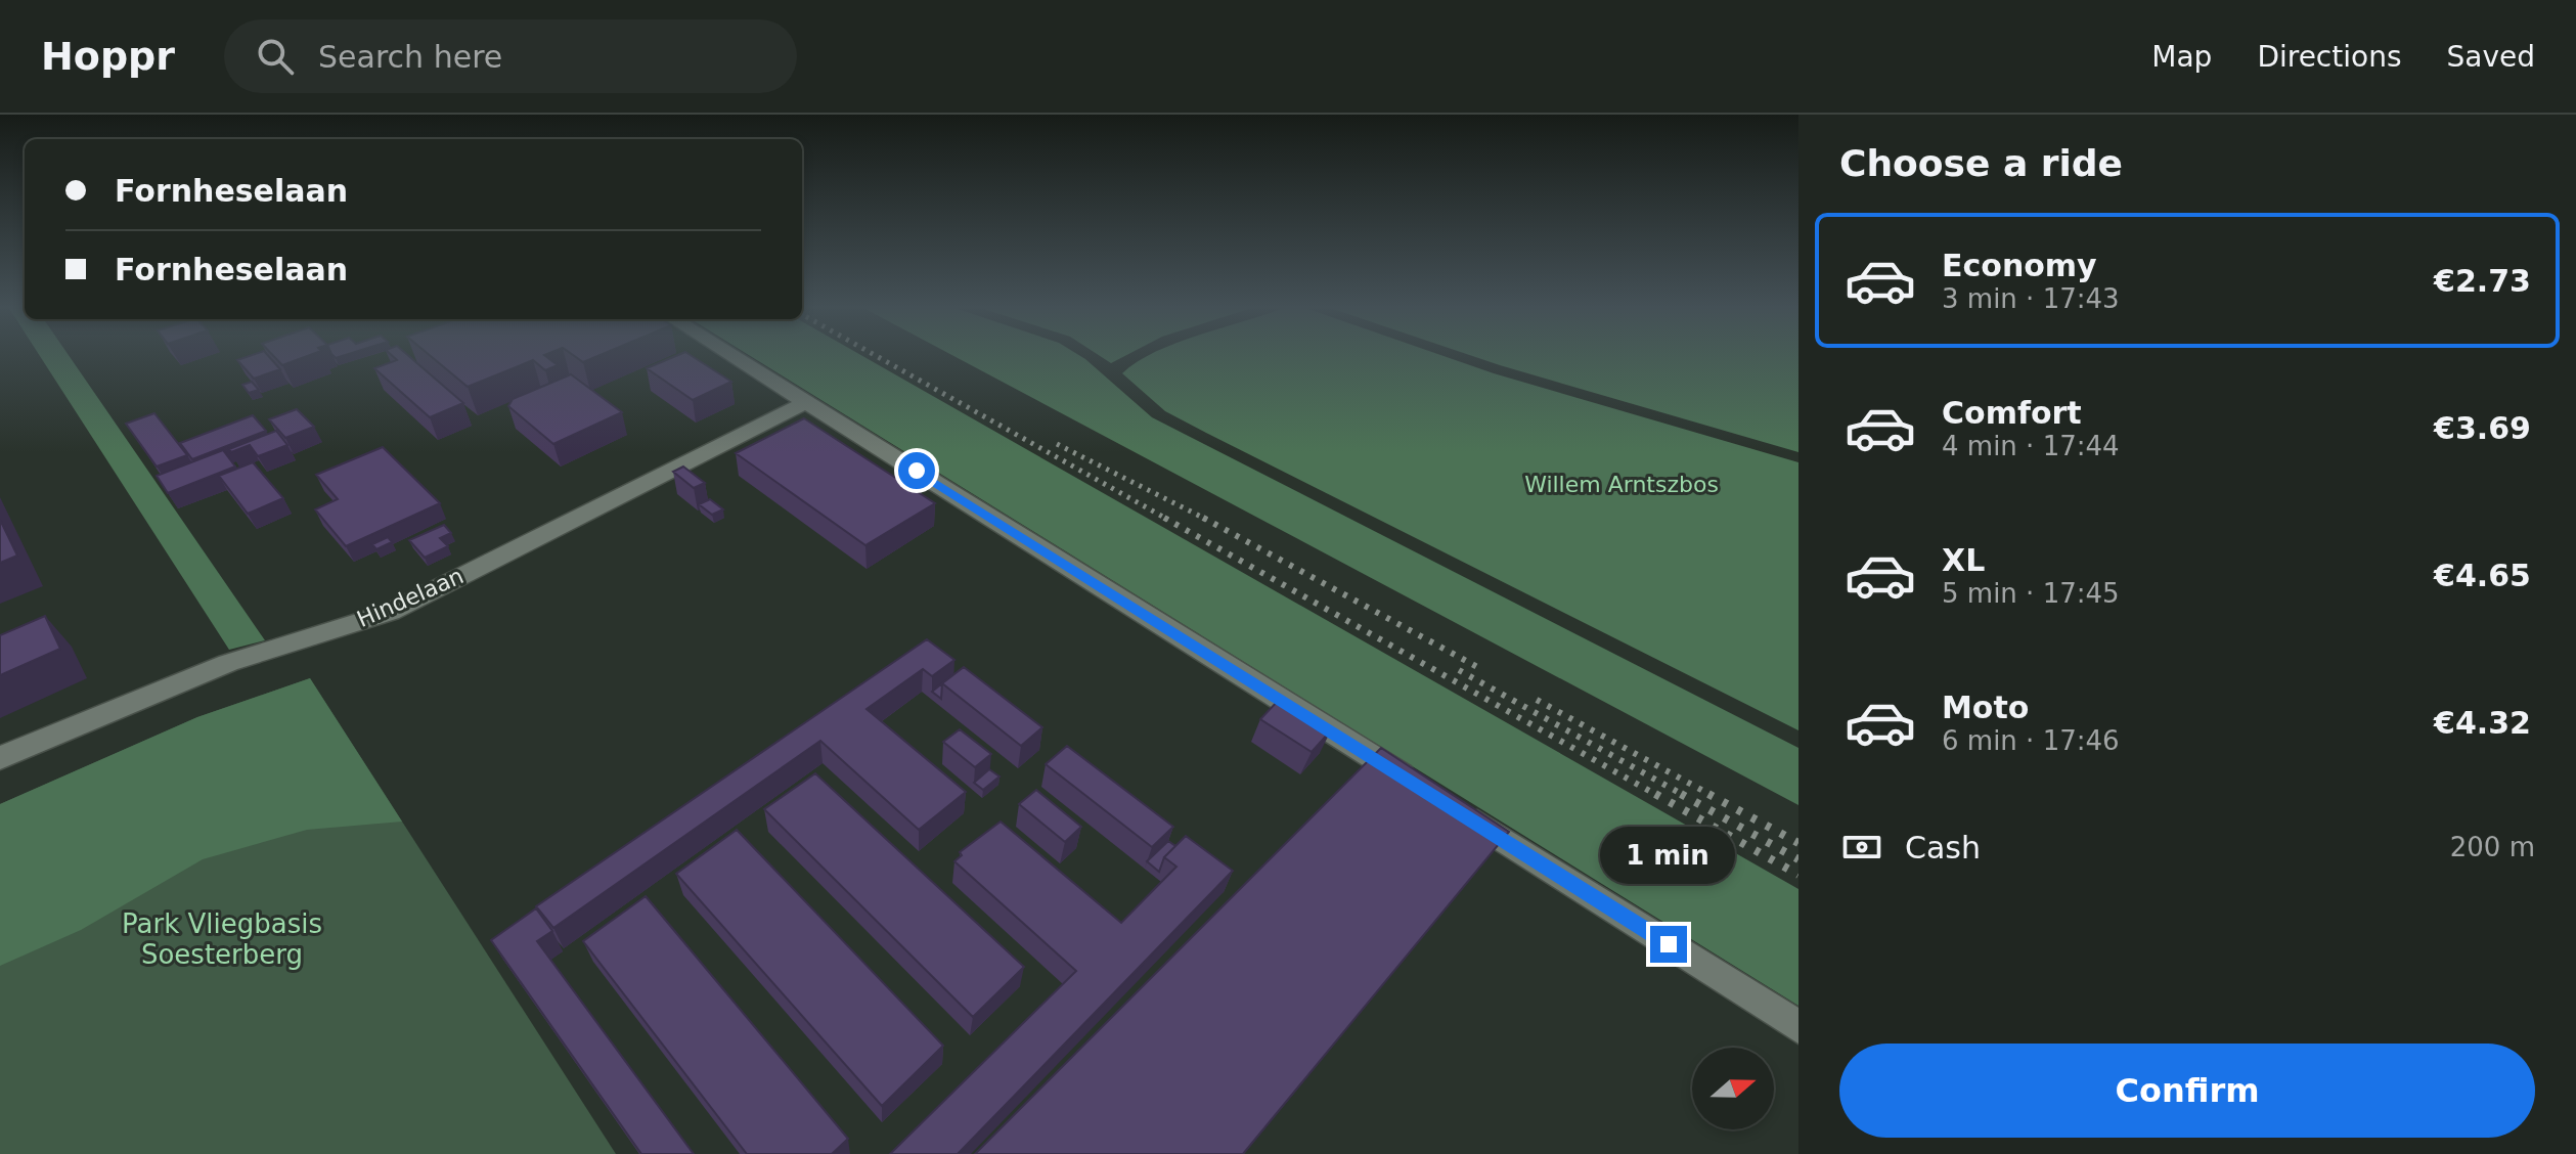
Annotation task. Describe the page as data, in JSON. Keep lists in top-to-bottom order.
{
  "streets": {
    "street": ["Hindelaan"]
  },
  "parks": ["Willem Arntszbos", "Park Vliegbasis Soesterberg"],
  "north": "right",
  "page": {
    "header": "Hoppr",
    "search": "Search here",
    "nav": ["Map", "Directions", "Saved"],
    "heading": "Choose a ride",
    "banner": ["Fornheselaan", "Fornheselaan"],
    "list": [
      {
        "name": "Economy",
        "note": "3 min · 17:43",
        "value": "€2.73"
      },
      {
        "name": "Comfort",
        "note": "4 min · 17:44",
        "value": "€3.69"
      },
      {
        "name": "XL",
        "note": "5 min · 17:45",
        "value": "€4.65"
      },
      {
        "name": "Moto",
        "note": "6 min · 17:46",
        "value": "€4.32"
      }
    ],
    "pay": ["Cash", "200 m"],
    "bubble": "1 min",
    "buttons": "Confirm"
  }
}
